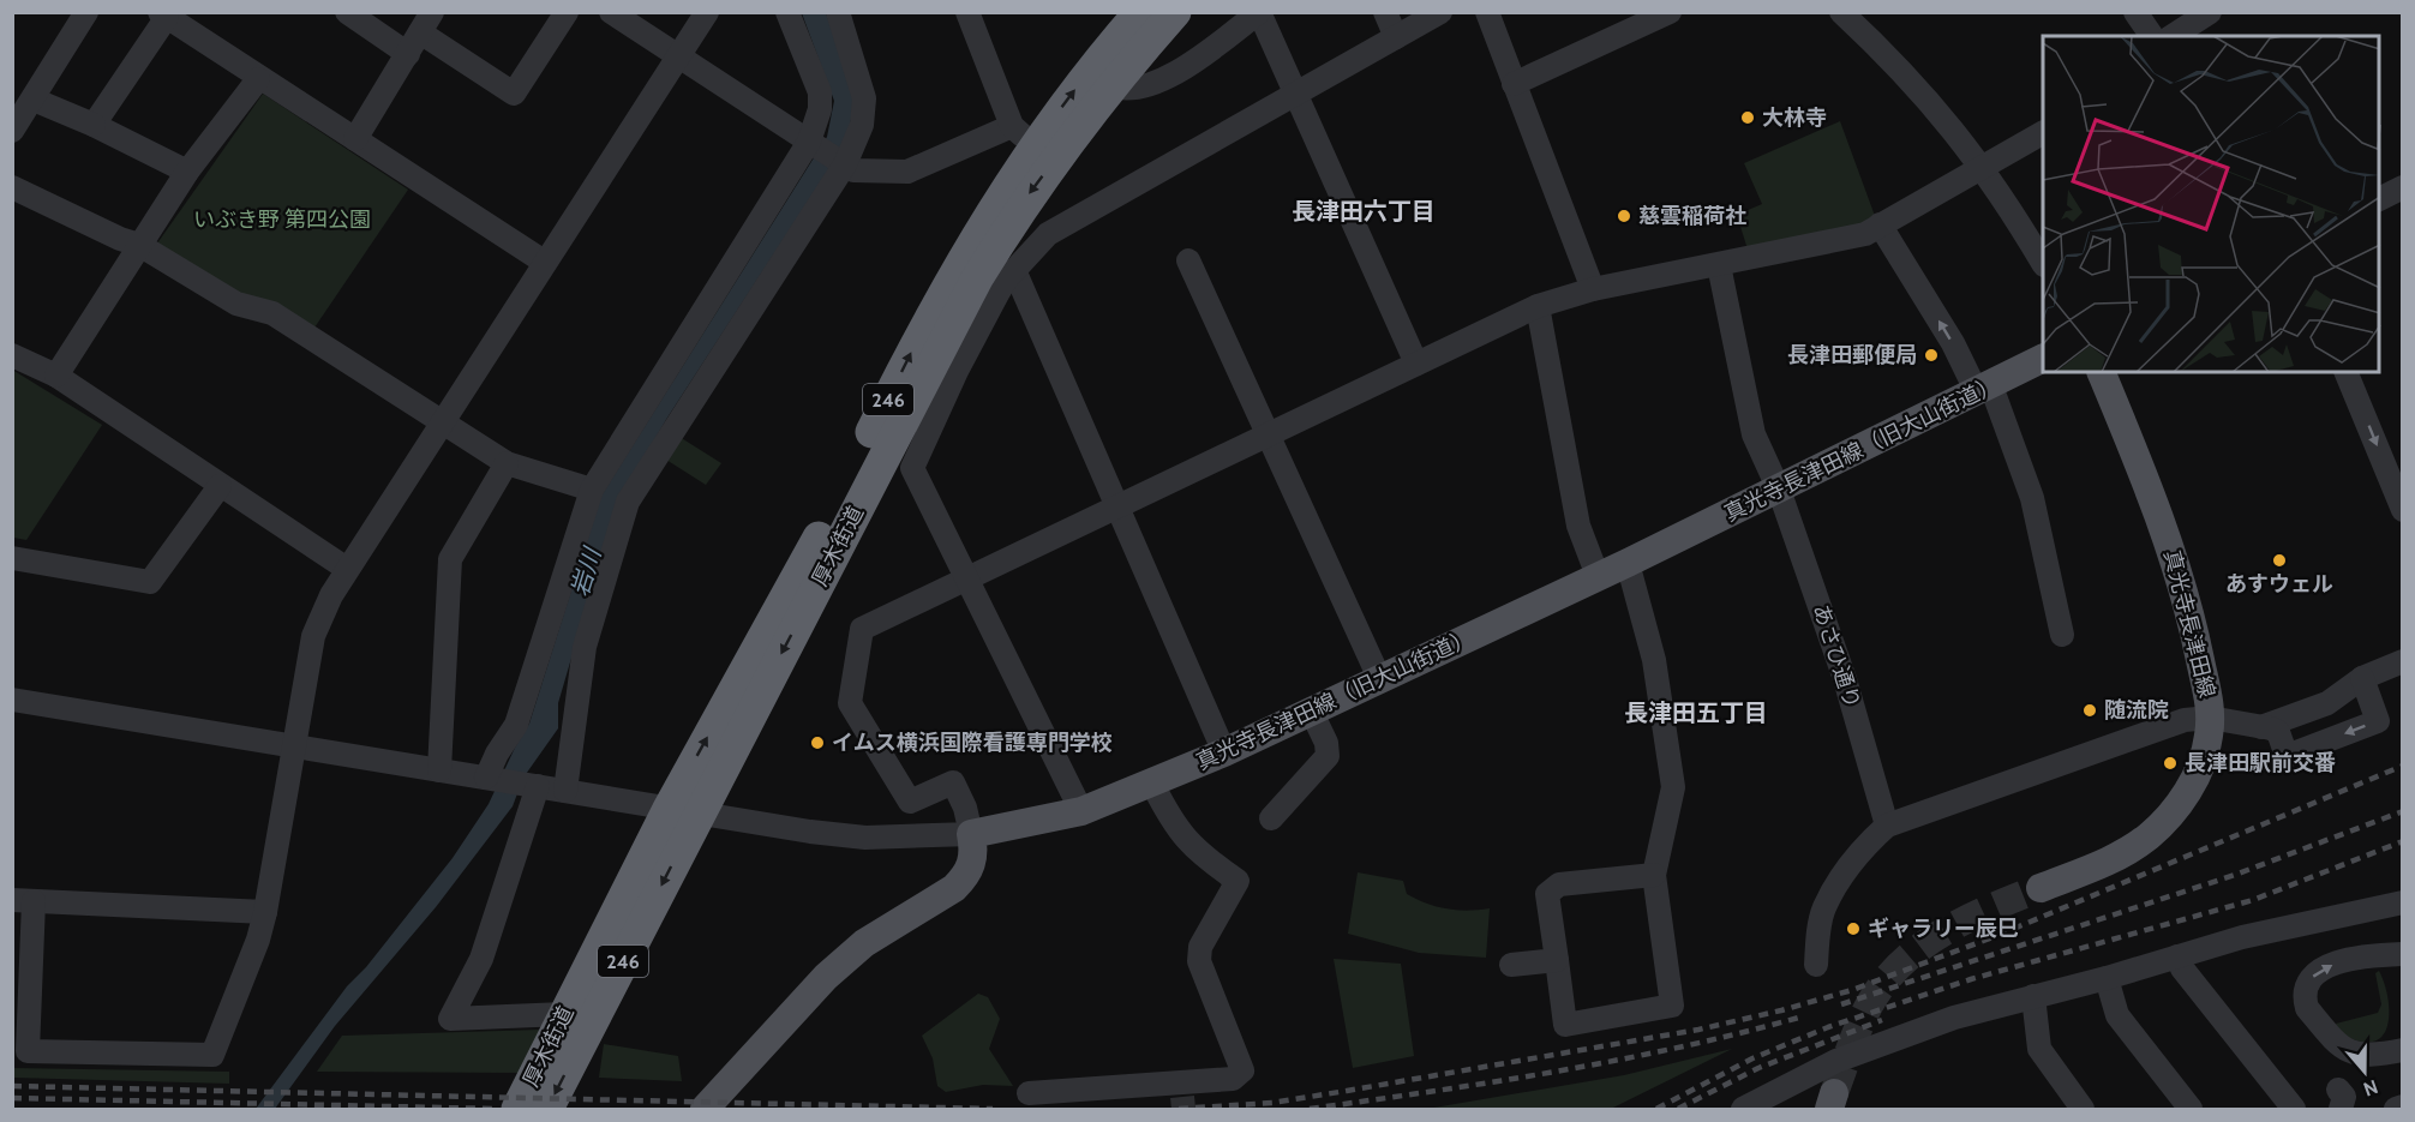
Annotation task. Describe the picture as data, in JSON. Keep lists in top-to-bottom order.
{
  "streets": {
    "highway": ["246", "厚木街道"],
    "main road": ["真光寺長津田線（旧大山街道）", "真光寺長津田線"],
    "street": ["あさひ通り"]
  },
  "crossings": [
    ["真光寺長津田線（旧大山街道）", "あさひ通り"]
  ],
  "districts": ["長津田六丁目", "長津田五丁目"],
  "water": ["岩川"],
  "parks": ["いぶき野 第四公園"],
  "places": [
    "大林寺",
    "慈雲稲荷社",
    "長津田郵便局",
    "あすウェル",
    "随流院",
    "イムス横浜国際看護専門学校",
    "長津田駅前交番",
    "ギャラリー辰巳"
  ],
  "north": "bottom"
}
